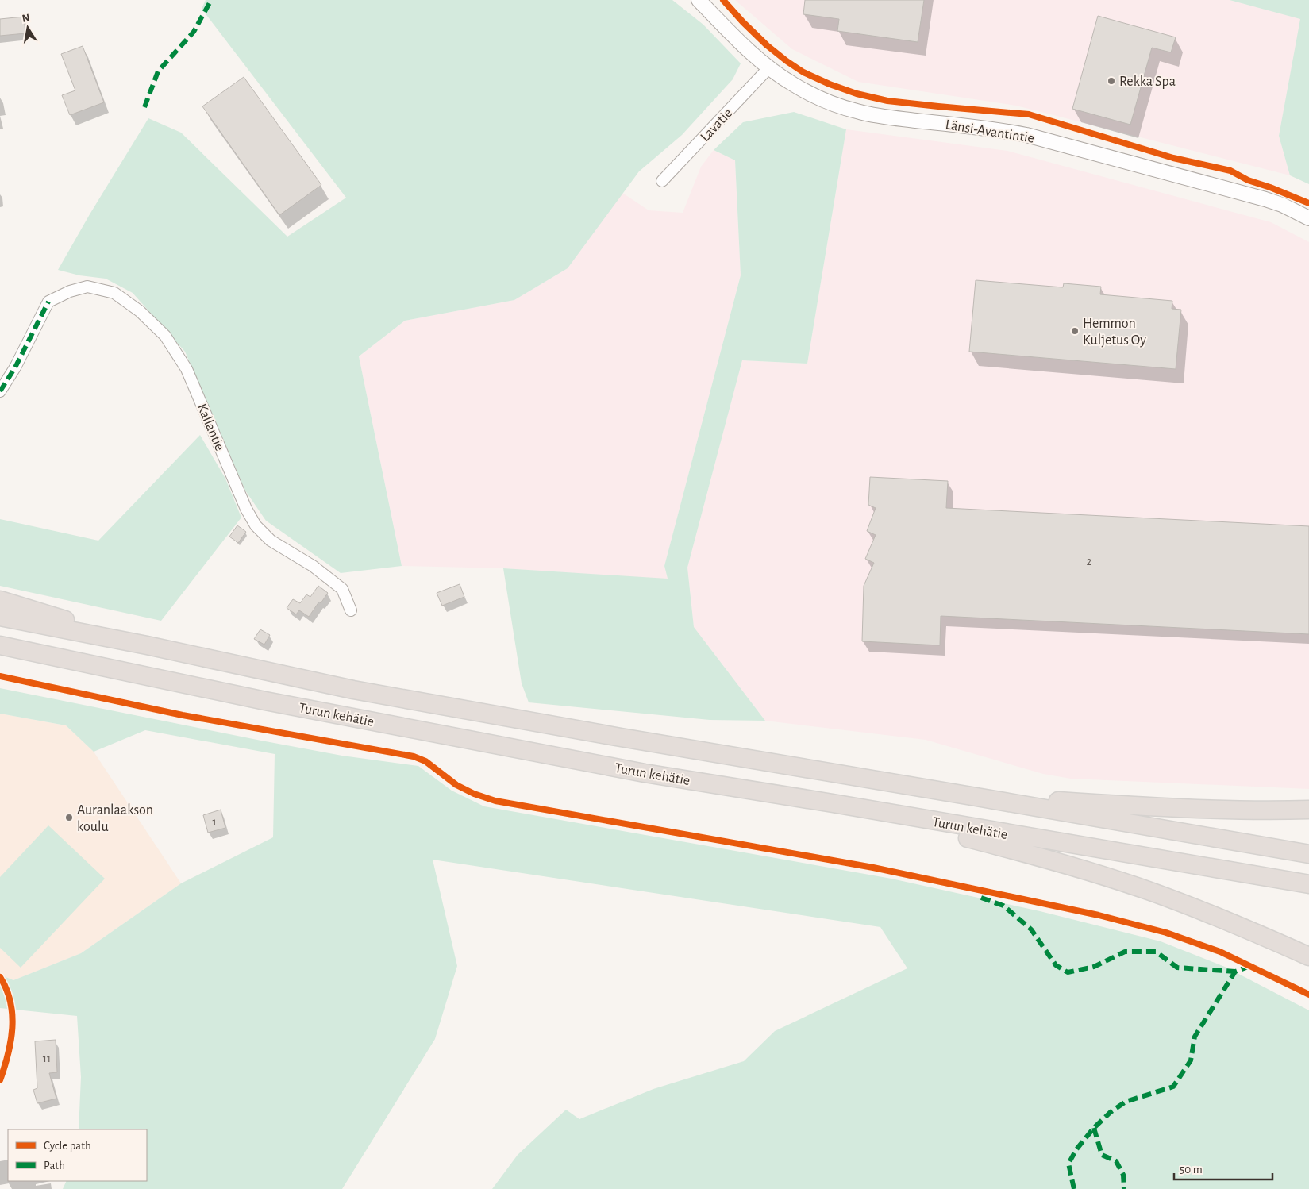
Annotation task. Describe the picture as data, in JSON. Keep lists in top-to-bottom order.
{
  "streets": {
    "highway": ["Turun kehätie"],
    "street": ["Lavatie", "Länsi-Avantintie", "Kallantie"]
  },
  "crossings": [
    ["Lavatie", "Länsi-Avantintie"]
  ],
  "places": ["Rekka Spa", "Hemmon Kuljetus Oy", "Auranlaakson koulu"],
  "house_numbers": ["2", "1", "11"],
  "legend": ["Cycle path", "Path"],
  "scale_bar": "50 m",
  "north": "top"
}
